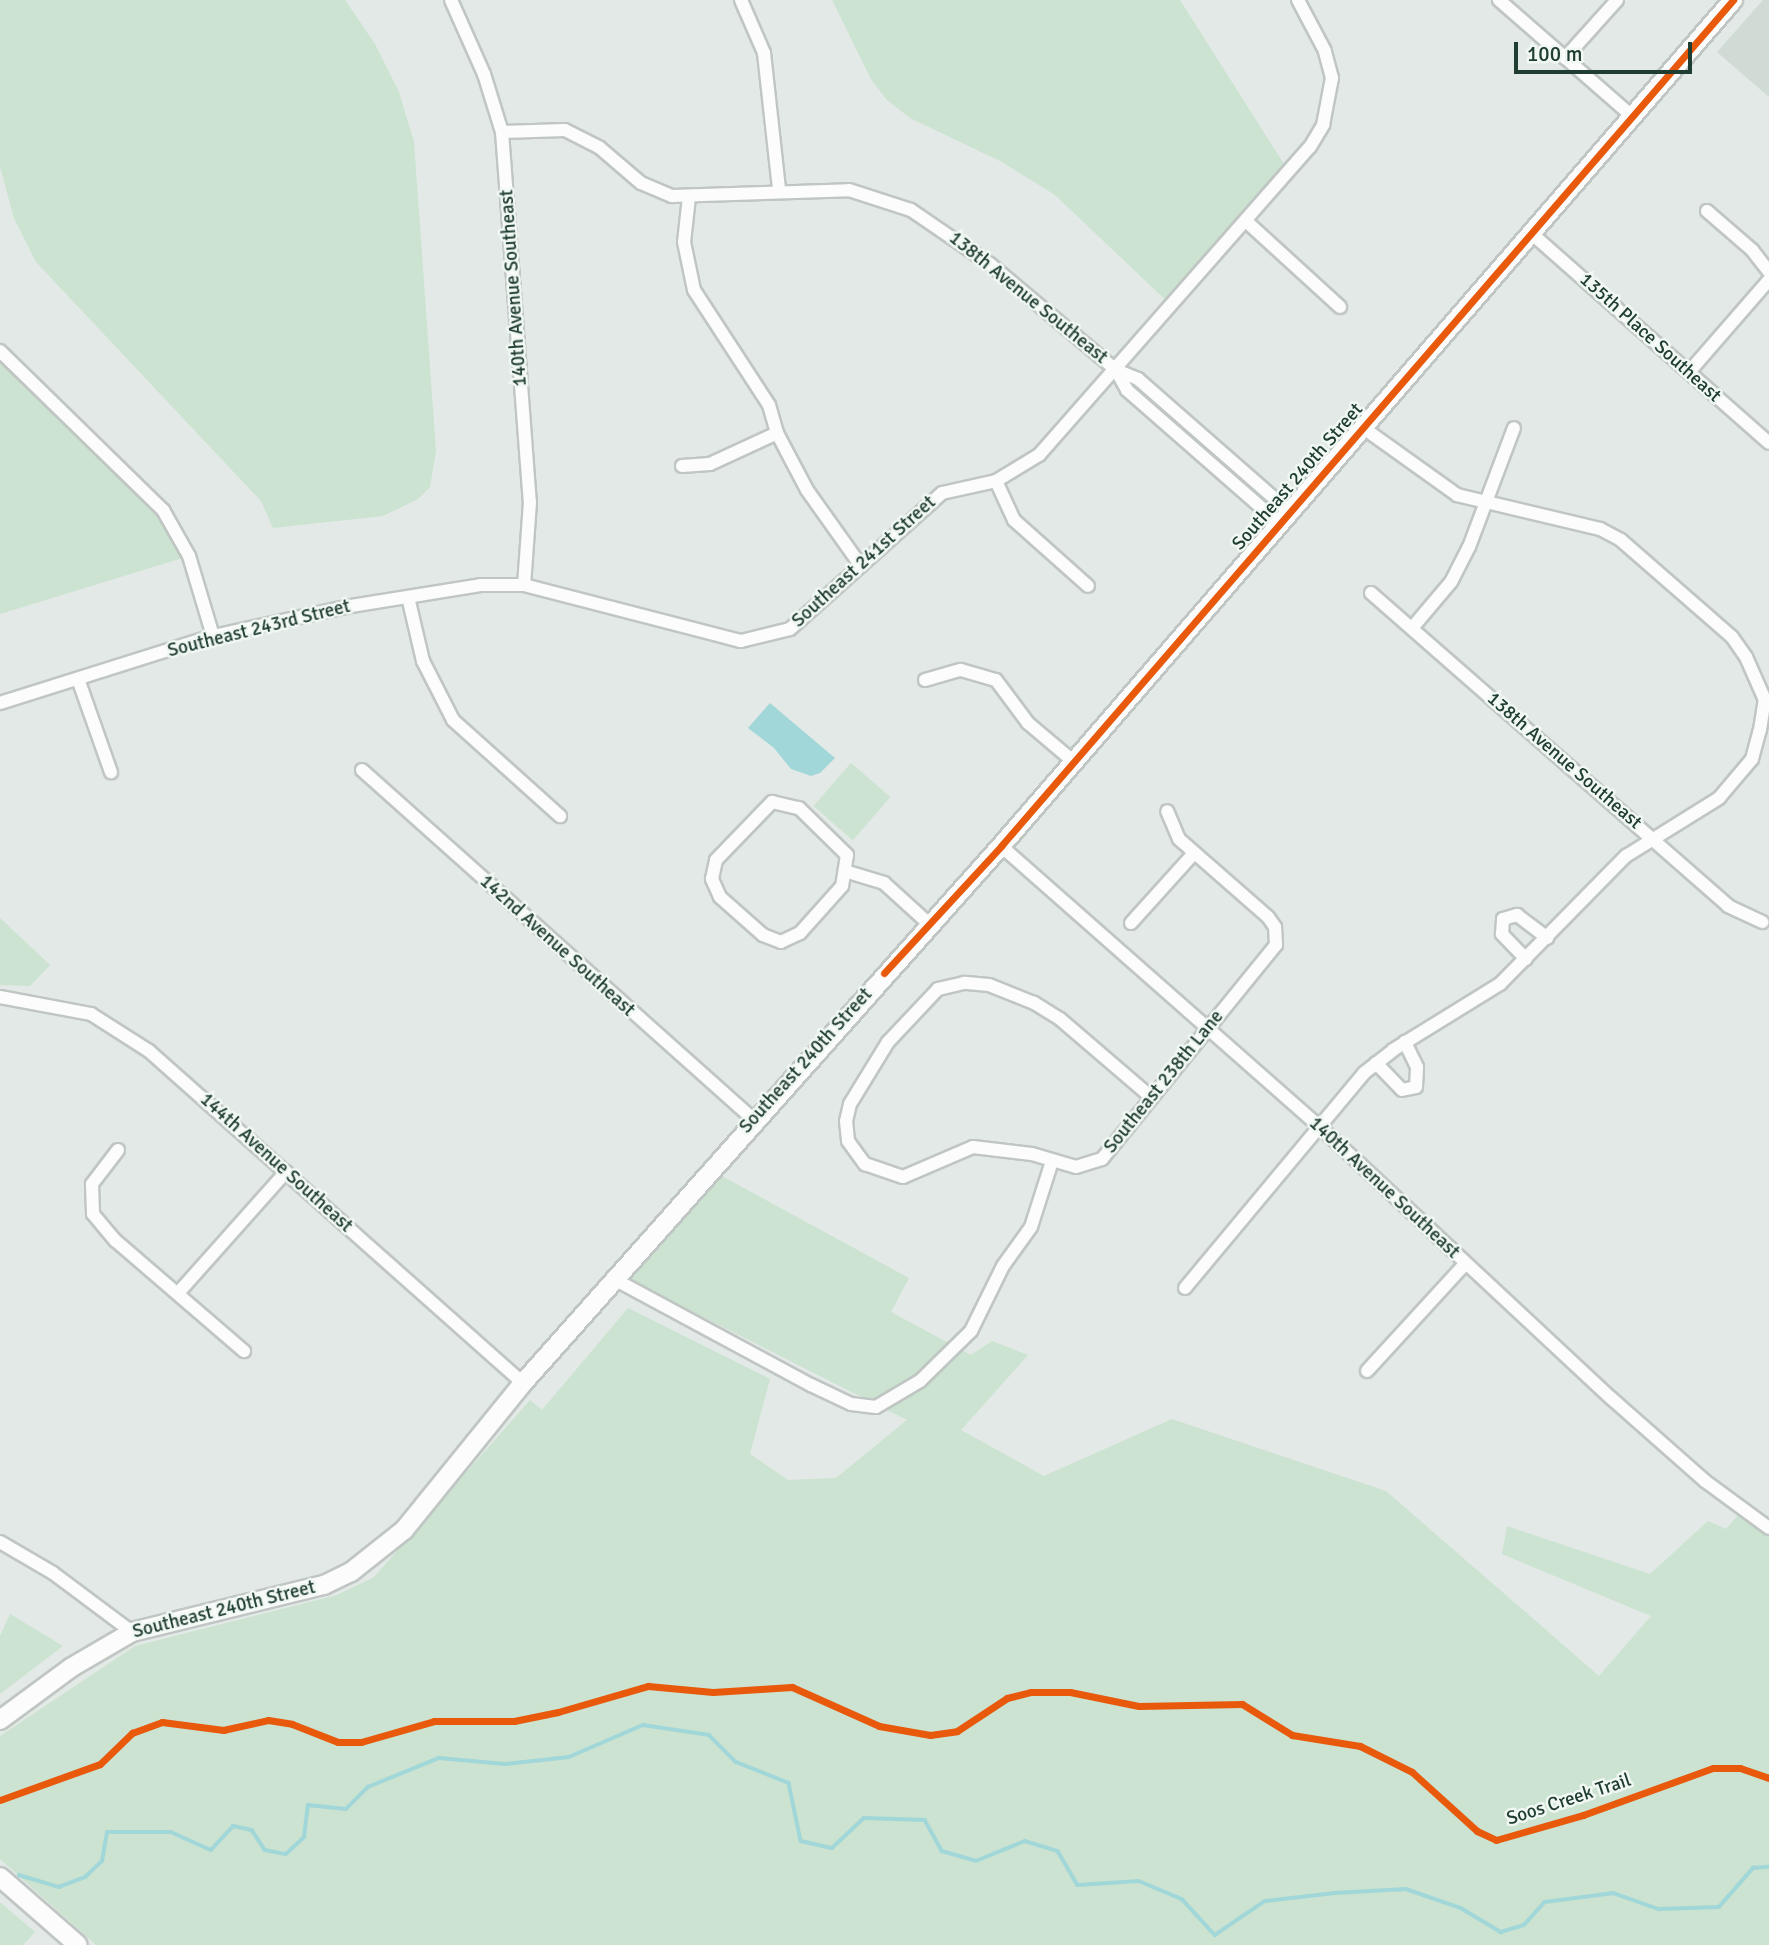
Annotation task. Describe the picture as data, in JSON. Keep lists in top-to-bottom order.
{
  "streets": {
    "main road": ["Southeast 240th Street"],
    "street": [
      "140th Avenue Southeast",
      "138th Avenue Southeast",
      "135th Place Southeast",
      "Southeast 241st Street",
      "Southeast 243rd Street",
      "142nd Avenue Southeast",
      "Southeast 238th Lane",
      "144th Avenue Southeast"
    ],
    "cycle path": ["Soos Creek Trail"]
  },
  "crossings": [
    ["140th Avenue Southeast", "138th Avenue Southeast"],
    ["140th Avenue Southeast", "Southeast 240th Street"],
    ["140th Avenue Southeast", "Southeast 241st Street"],
    ["140th Avenue Southeast", "Southeast 243rd Street"],
    ["140th Avenue Southeast", "Southeast 238th Lane"],
    ["138th Avenue Southeast", "Southeast 240th Street"],
    ["138th Avenue Southeast", "Southeast 241st Street"],
    ["135th Place Southeast", "Southeast 240th Street"],
    ["Southeast 240th Street", "142nd Avenue Southeast"],
    ["Southeast 240th Street", "144th Avenue Southeast"],
    ["Southeast 241st Street", "Southeast 243rd Street"]
  ],
  "scale_bar": "100 m"
}
